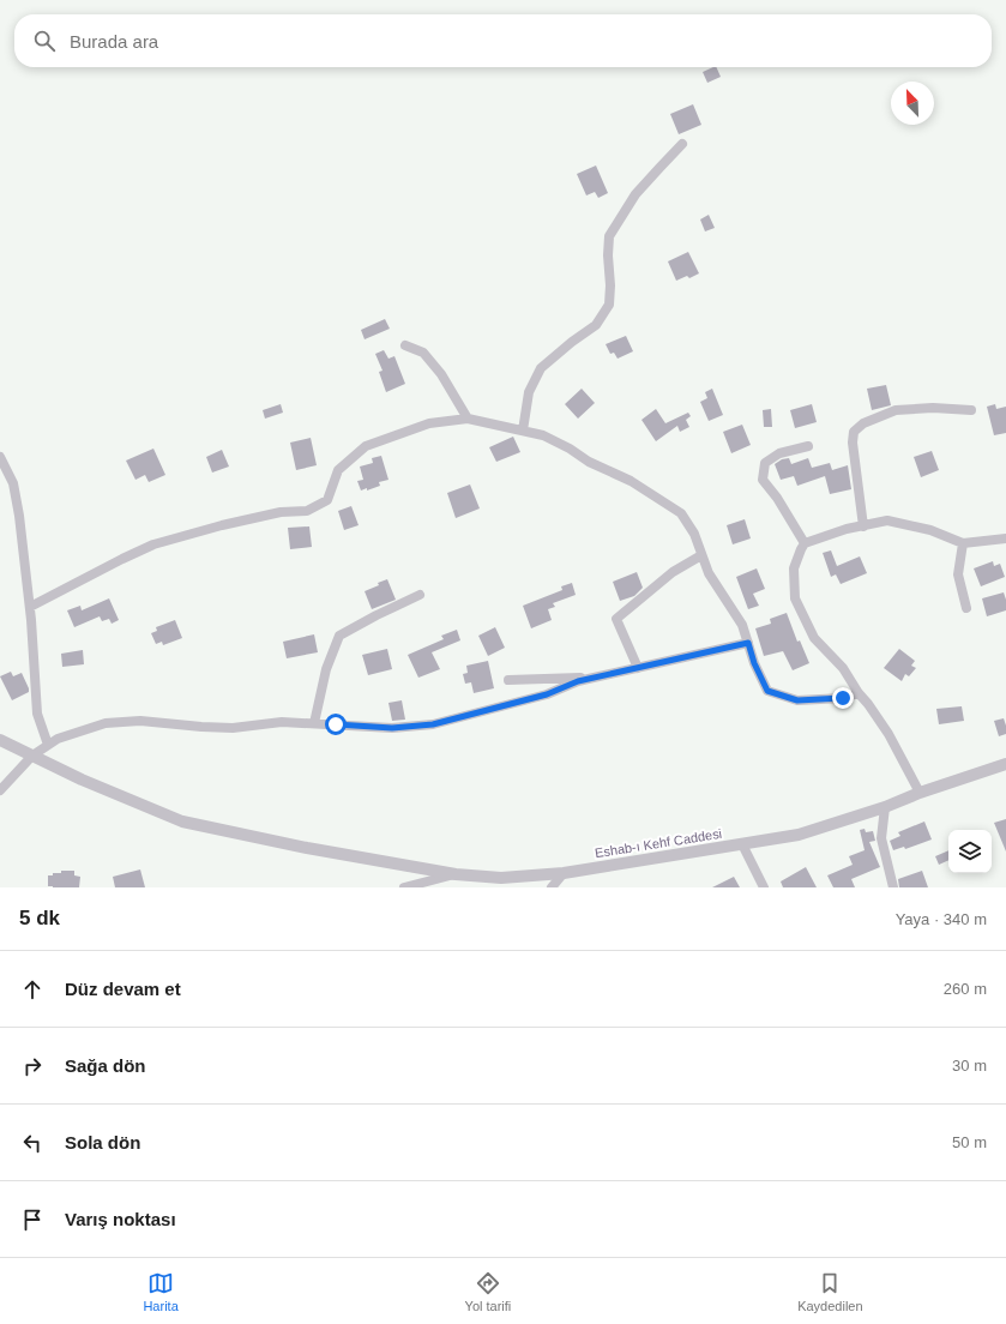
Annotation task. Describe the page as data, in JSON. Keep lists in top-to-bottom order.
{
  "streets": {
    "street": ["Eshab-ı Kehf Caddesi"]
  },
  "north": "top left",
  "page": {
    "search": "Burada ara",
    "heading": ["5 dk", "Yaya · 340 m"],
    "list": [
      ["Düz devam et", "260 m"],
      ["Sağa dön", "30 m"],
      ["Sola dön", "50 m"],
      "Varış noktası"
    ],
    "nav": ["Harita", "Yol tarifi", "Kaydedilen"]
  }
}
